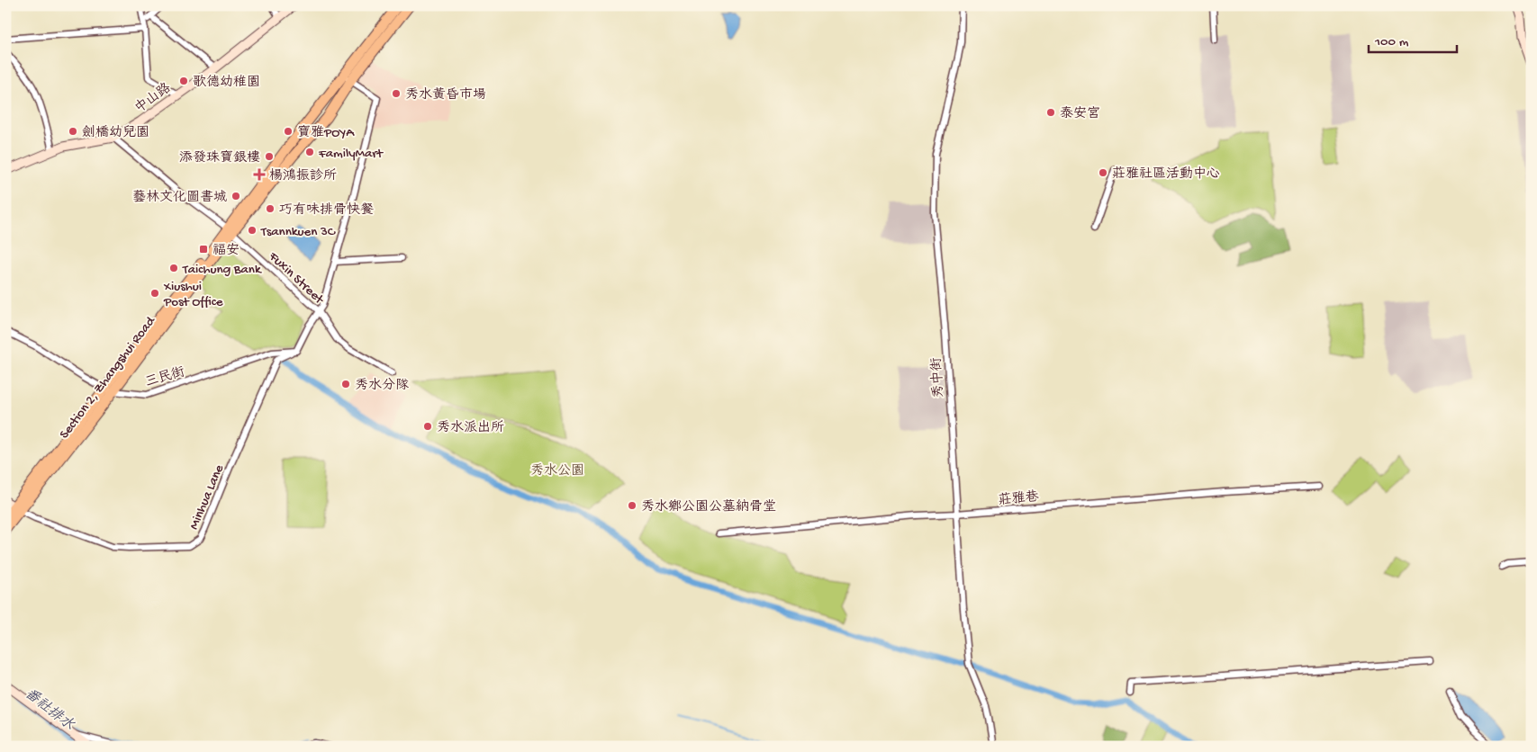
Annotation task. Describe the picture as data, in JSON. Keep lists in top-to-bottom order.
{
  "streets": {
    "main road": ["Section 2, Zhangshui Road"],
    "street": [
      "中山路",
      "Fuxin Street",
      "三民街",
      "秀中街",
      "Minhua Lane",
      "莊雅巷"
    ]
  },
  "crossings": [
    ["中山路", "Fuxin Street"],
    ["Fuxin Street", "Section 2, Zhangshui Road"],
    ["三民街", "Section 2, Zhangshui Road"],
    ["三民街", "Minhua Lane"],
    ["Section 2, Zhangshui Road", "Minhua Lane"],
    ["秀中街", "莊雅巷"]
  ],
  "water": ["番社排水"],
  "parks": ["秀水公園"],
  "places": {
    "other": [
      "歌德幼稚園",
      "秀水黃昏市場",
      "泰安宮",
      "劍橋幼兒園",
      "寶雅POYA",
      "FamilyMart",
      "添發珠寶銀樓",
      "莊雅社區活動中心",
      "藝林文化圖書城",
      "巧有味排骨快餐",
      "Tsannkuen 3C",
      "Taichung Bank",
      "Xiushui Post Office",
      "秀水分隊",
      "秀水派出所",
      "秀水鄉公園公墓納骨堂"
    ],
    "health": ["楊鴻振診所"],
    "transit": ["福安"]
  },
  "scale_bar": "100 m"
}
